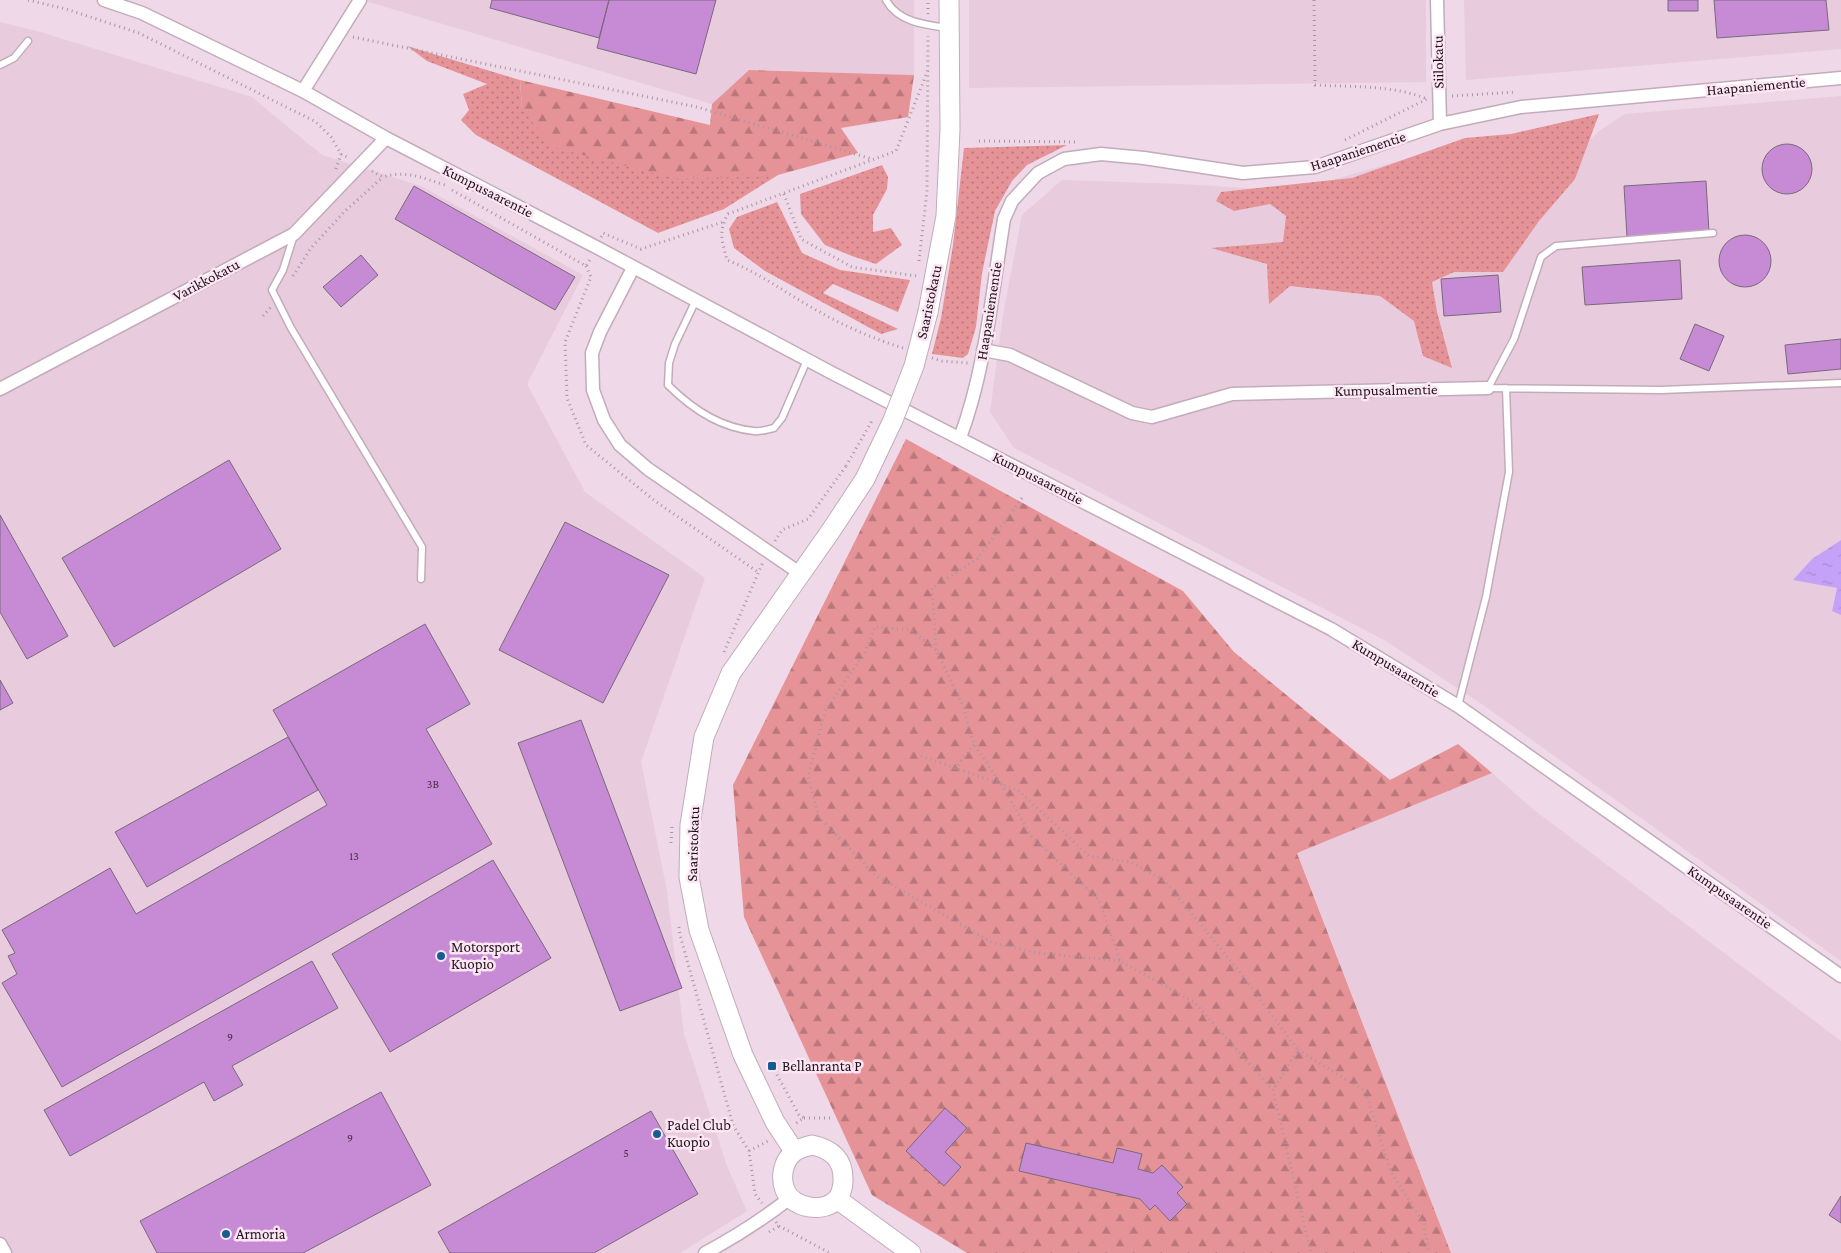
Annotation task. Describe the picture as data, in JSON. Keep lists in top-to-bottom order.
{
  "streets": {
    "main road": ["Saaristokatu"],
    "street": [
      "Siilokatu",
      "Haapaniementie",
      "Kumpusaarentie",
      "Varikkokatu",
      "Kumpusalmentie"
    ]
  },
  "crossings": [
    ["Siilokatu", "Haapaniementie"],
    ["Haapaniementie", "Kumpusaarentie"],
    ["Haapaniementie", "Kumpusalmentie"],
    ["Kumpusaarentie", "Varikkokatu"]
  ],
  "places": {
    "other": ["Motorsport Kuopio", "Padel Club Kuopio", "Armoria"],
    "transit": ["Bellanranta P"]
  },
  "house_numbers": [
    "3B",
    "13",
    "9",
    "9",
    "5"
  ]
}
